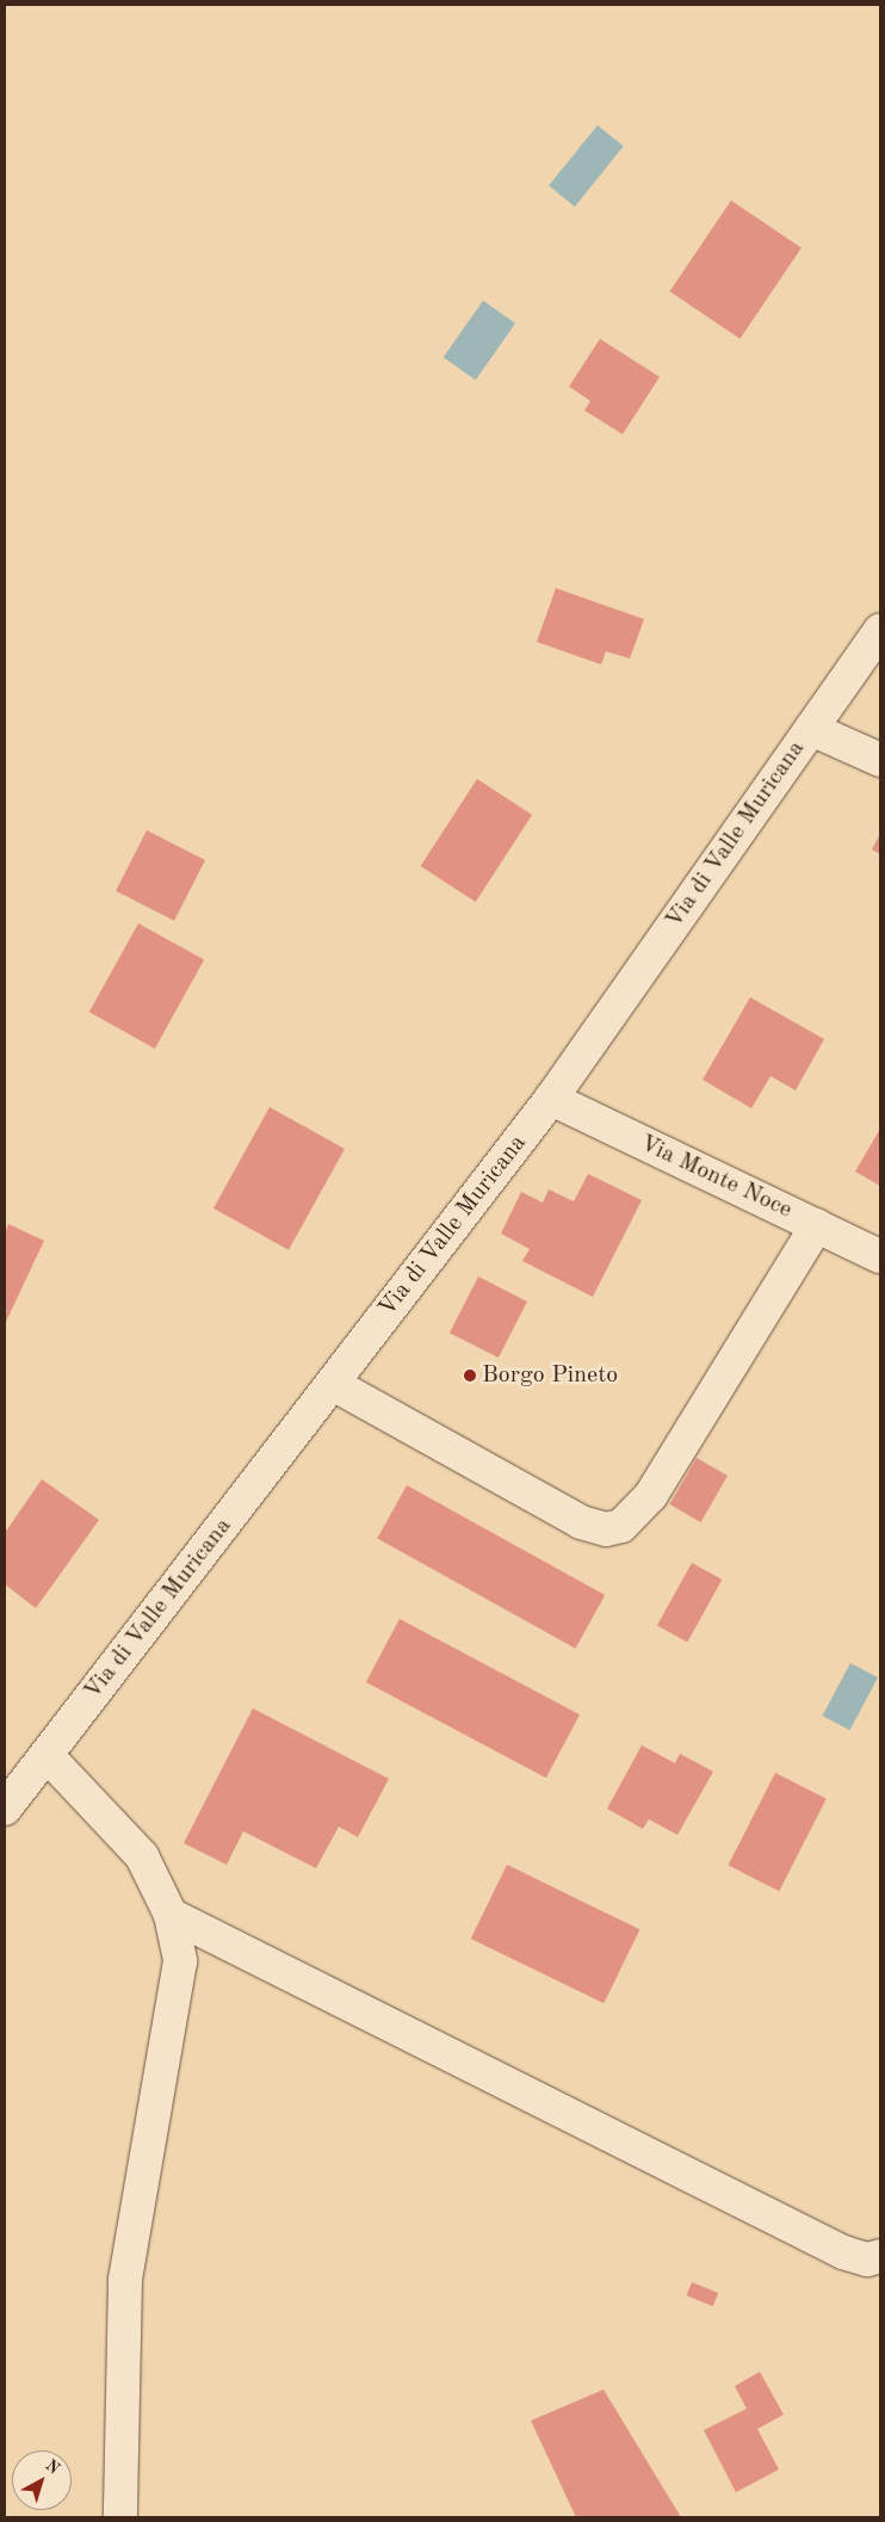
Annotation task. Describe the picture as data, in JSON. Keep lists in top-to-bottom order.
{
  "streets": {
    "street": ["Via di Valle Muricana", "Via Monte Noce"]
  },
  "crossings": [
    ["Via di Valle Muricana", "Via Monte Noce"]
  ],
  "places": ["Borgo Pineto"],
  "north": "top right"
}
